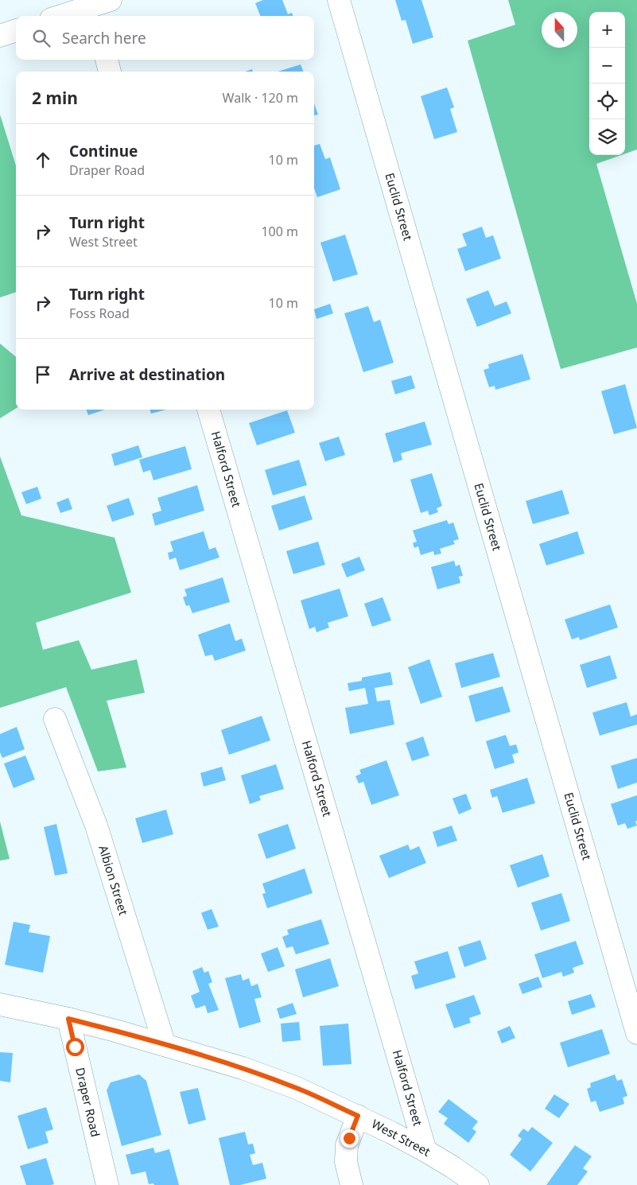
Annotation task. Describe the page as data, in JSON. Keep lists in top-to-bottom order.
{
  "streets": {
    "street": [
      "Euclid Street",
      "Halford Street",
      "Albion Street",
      "Draper Road",
      "West Street"
    ]
  },
  "crossings": [
    ["Halford Street", "West Street"],
    ["Albion Street", "West Street"],
    ["Draper Road", "West Street"]
  ],
  "north": "top",
  "page": {
    "map_buttons": ["+", "−"],
    "search": "Search here",
    "heading": ["2 min", "Walk · 120 m"],
    "list": [
      ["Continue", "Draper Road", "10 m"],
      ["Turn right", "West Street", "100 m"],
      ["Turn right", "Foss Road", "10 m"],
      "Arrive at destination"
    ]
  }
}
